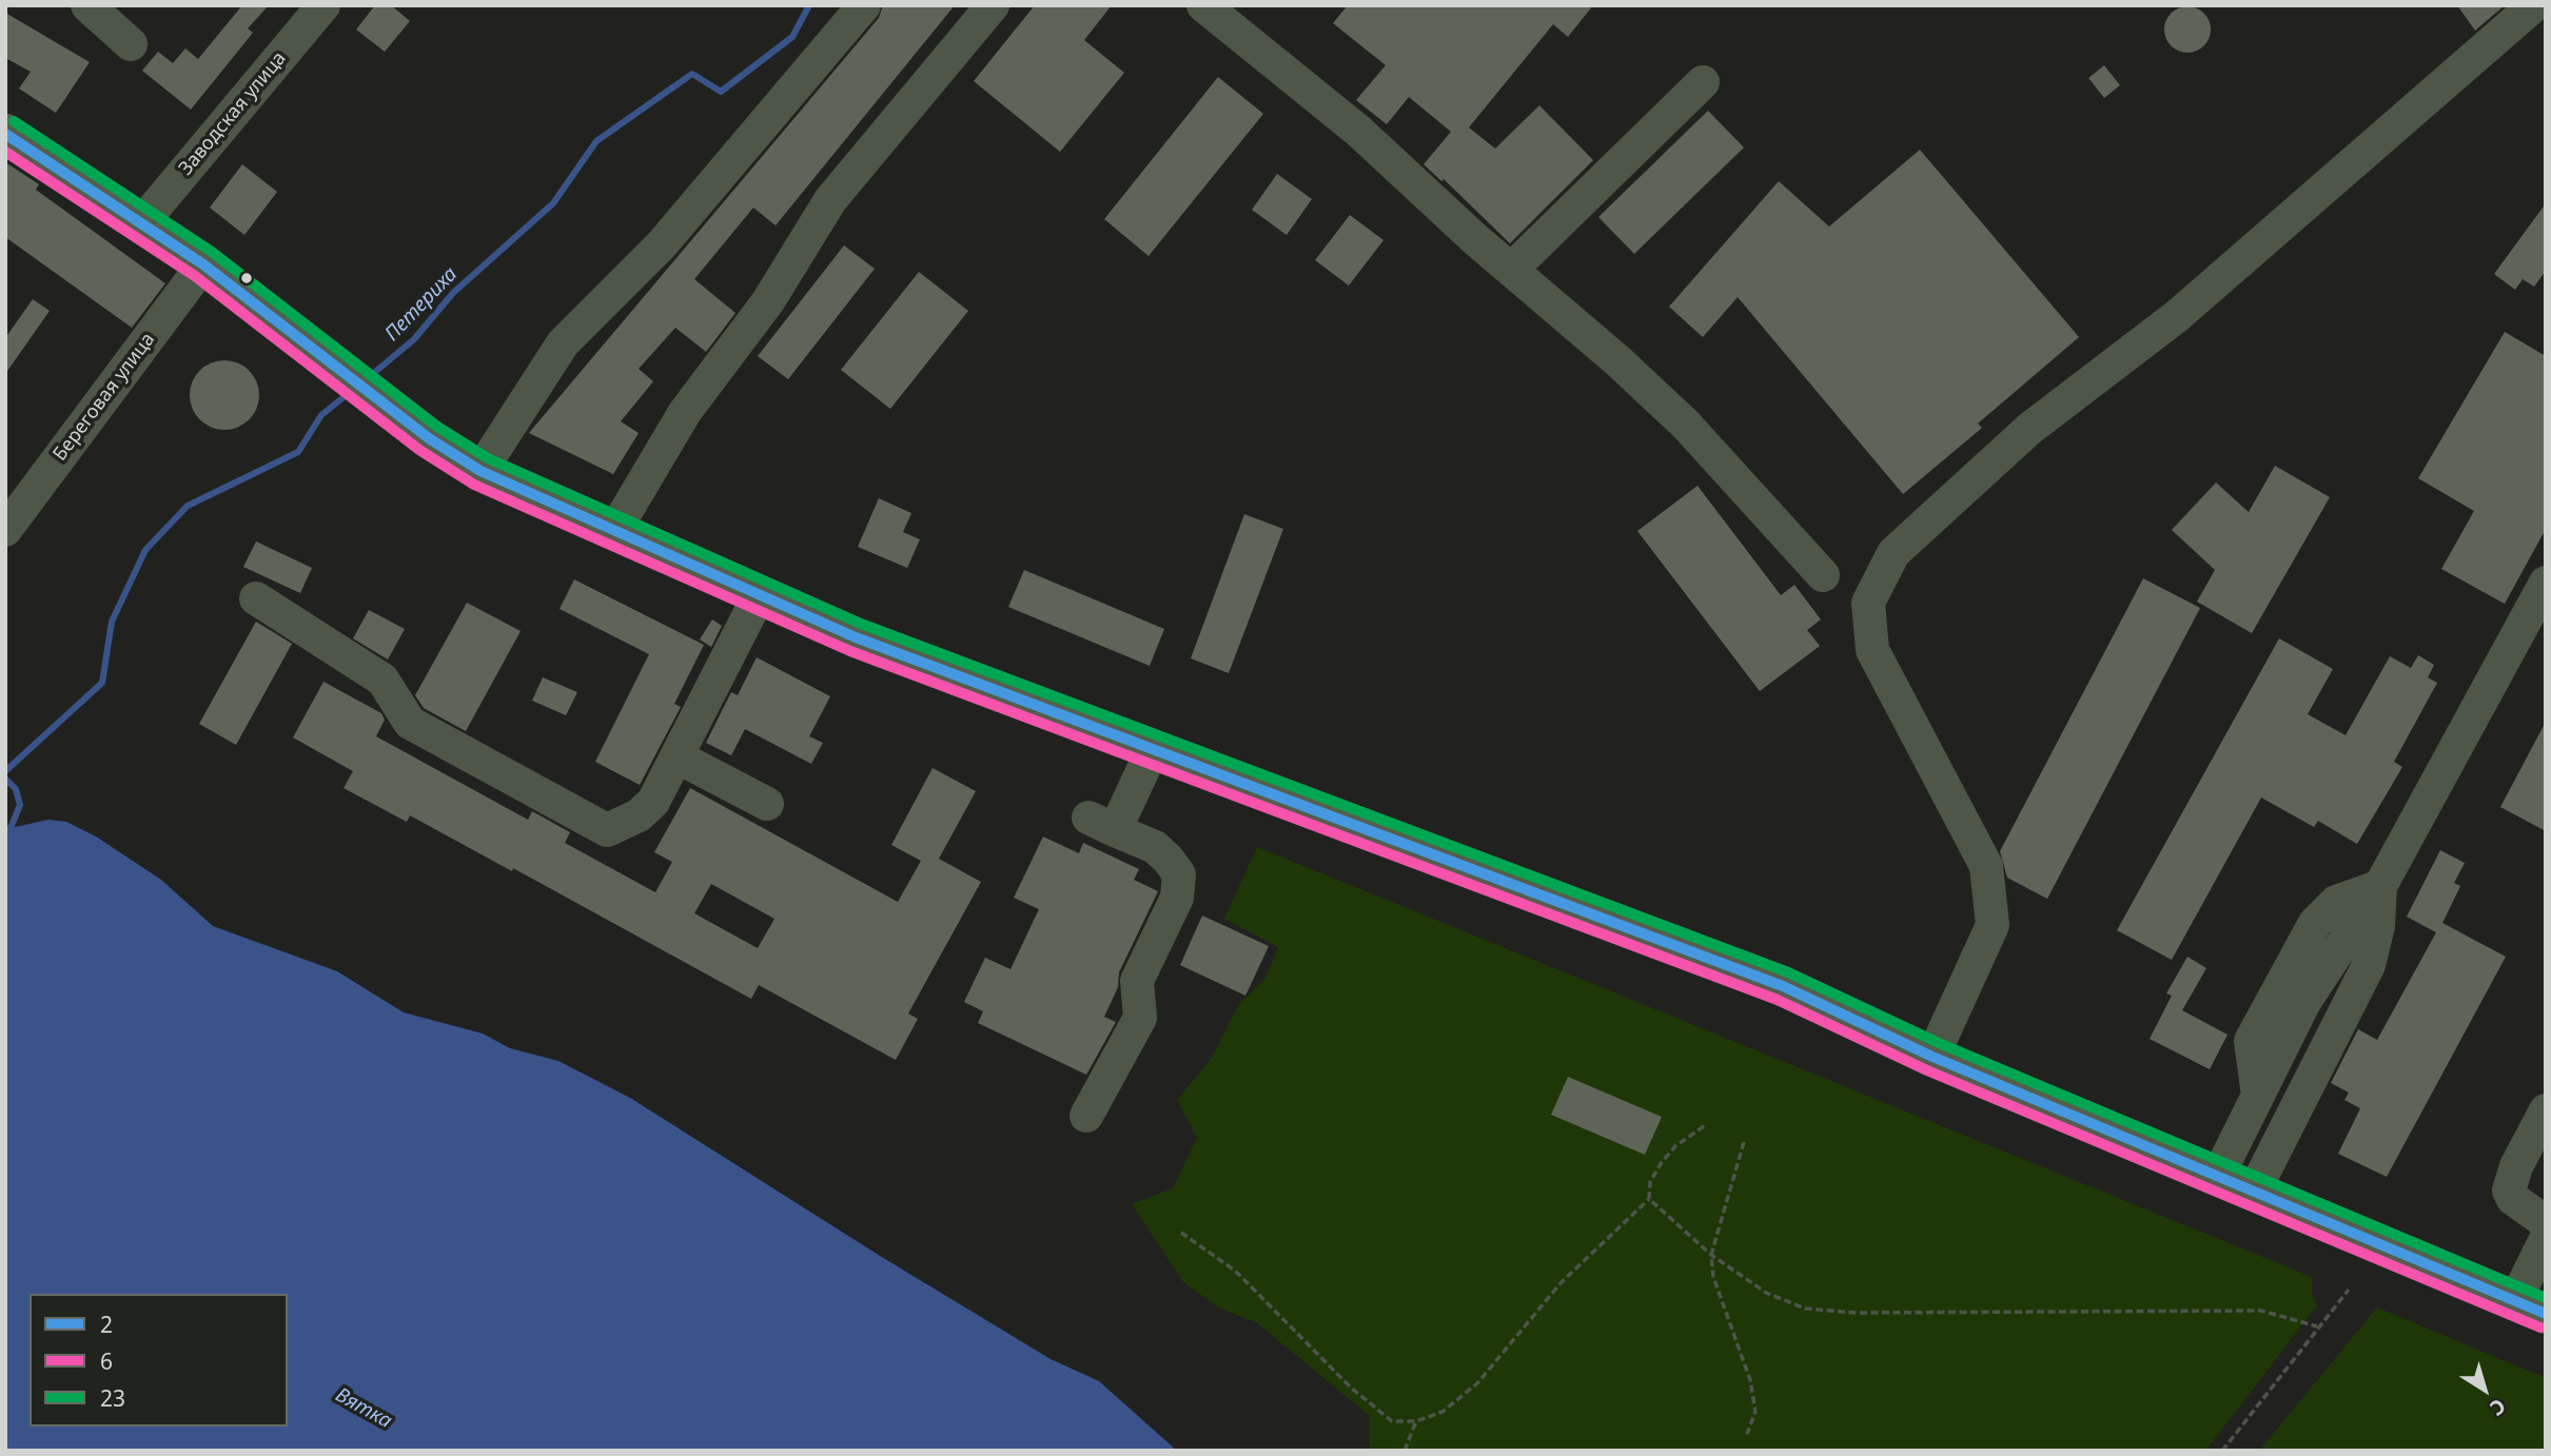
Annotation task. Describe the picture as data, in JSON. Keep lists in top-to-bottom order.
{
  "streets": {
    "street": ["Заводская улица", "Береговая улица"]
  },
  "water": ["Петериха", "Вятка"],
  "lines": ["transit line 23", "transit line 2", "transit line 6"],
  "legend": ["2", "6", "23"],
  "north": "bottom right"
}
